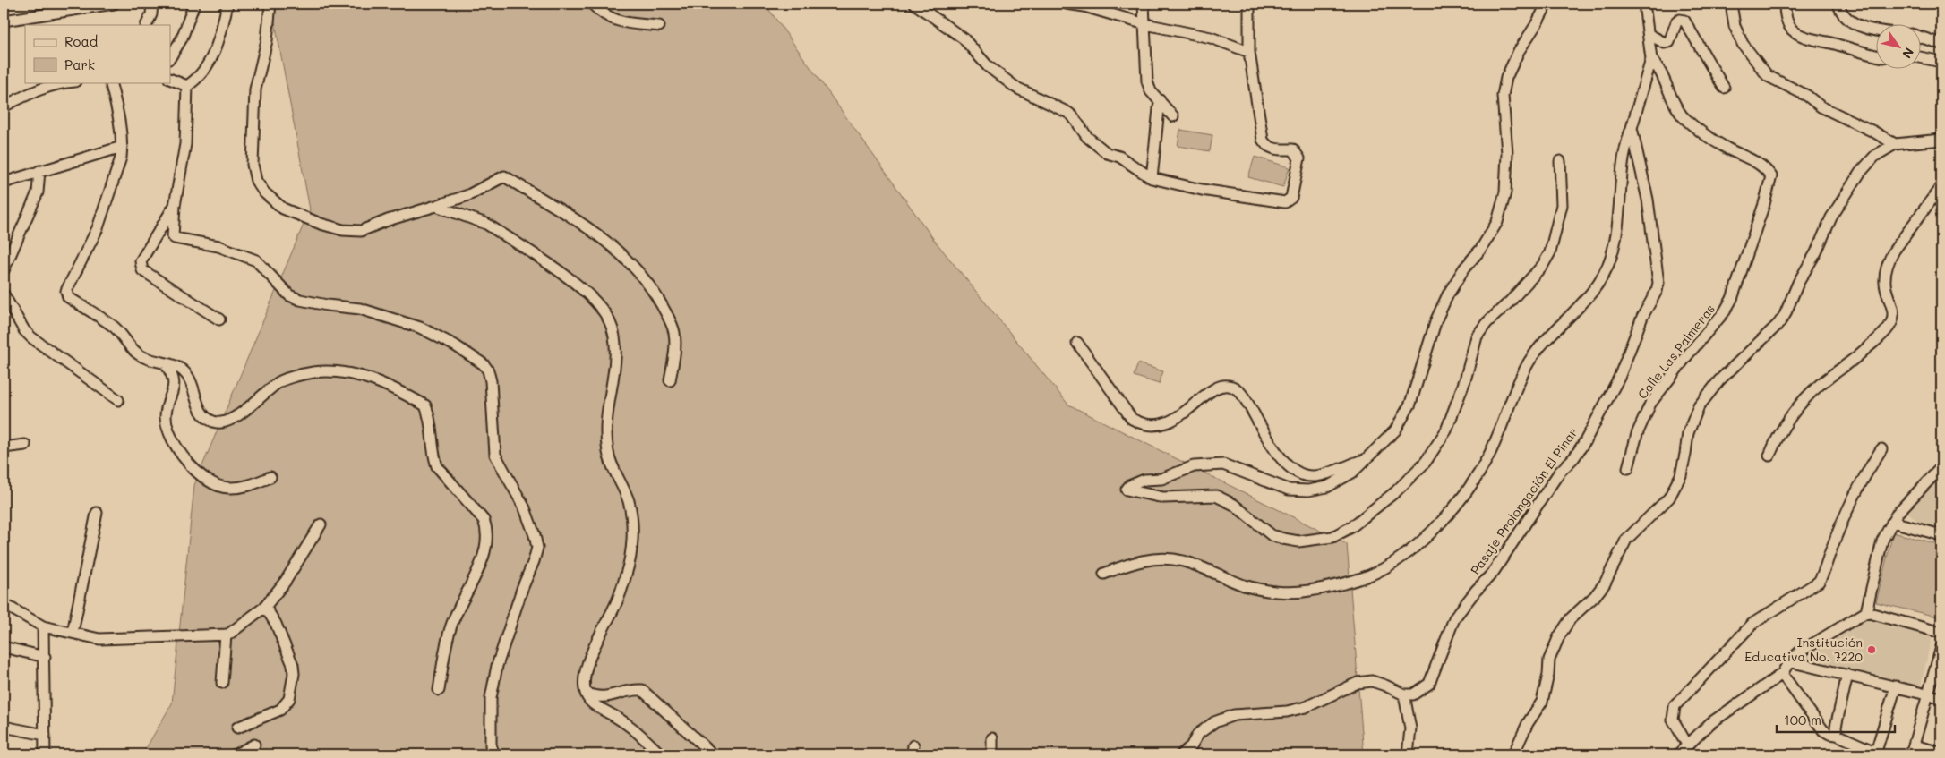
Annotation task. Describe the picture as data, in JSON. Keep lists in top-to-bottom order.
{
  "streets": {
    "street": ["Calle Las Palmeras", "Pasaje Prolongación El Pinar"]
  },
  "places": ["Institución Educativa No. 7220"],
  "legend": ["Road", "Park"],
  "scale_bar": "100 m",
  "north": "bottom right"
}
